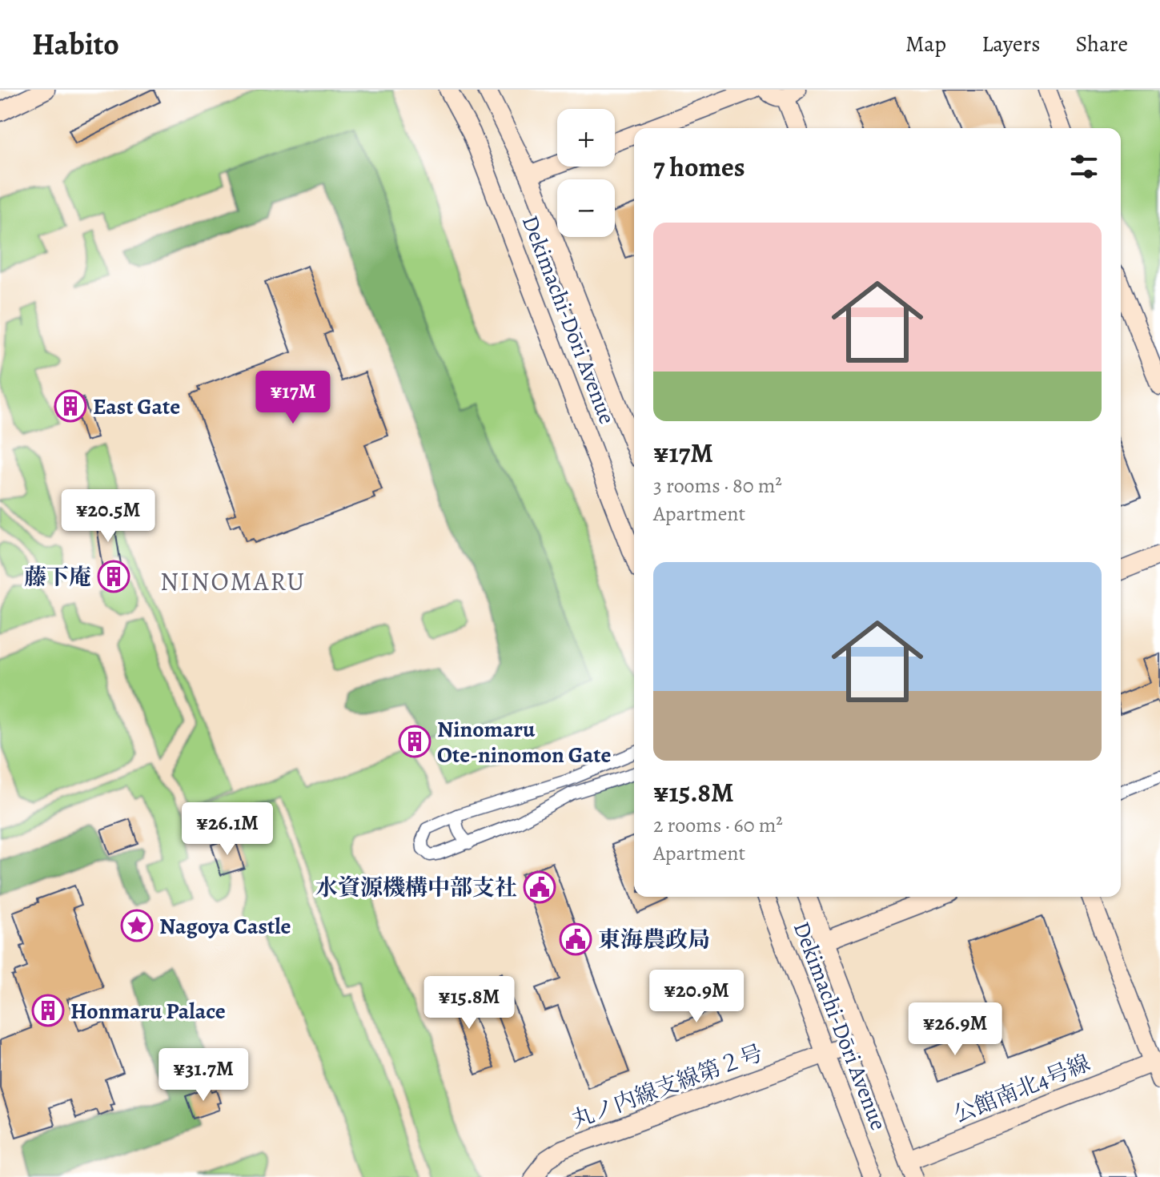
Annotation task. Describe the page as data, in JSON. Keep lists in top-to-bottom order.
{
  "streets": {
    "main road": ["Dekimachi-Dōri Avenue", "丸ノ内線支線第２号", "公館南北4号線"]
  },
  "crossings": [
    ["Dekimachi-Dōri Avenue", "丸ノ内線支線第２号"],
    ["Dekimachi-Dōri Avenue", "公館南北4号線"]
  ],
  "districts": ["NINOMARU"],
  "places": {
    "building": [
      "East Gate",
      "藤下庵",
      "Ninomaru Ote-ninomon Gate",
      "Honmaru Palace"
    ],
    "public building": ["水資源機構中部支社", "東海農政局"],
    "place": ["Nagoya Castle"]
  },
  "page": {
    "header": "Habito",
    "nav": ["Map", "Layers", "Share"],
    "map_buttons": ["+", "−"],
    "heading": "7 homes",
    "list": [
      {
        "name": "¥17M",
        "note": "3 rooms · 80 m² · Apartment"
      },
      {
        "name": "¥15.8M",
        "note": "2 rooms · 60 m² · Apartment"
      }
    ],
    "price": [
      "¥17M",
      "¥20.5M",
      "¥26.1M",
      "¥20.9M",
      "¥15.8M",
      "¥26.9M",
      "¥31.7M"
    ]
  }
}
